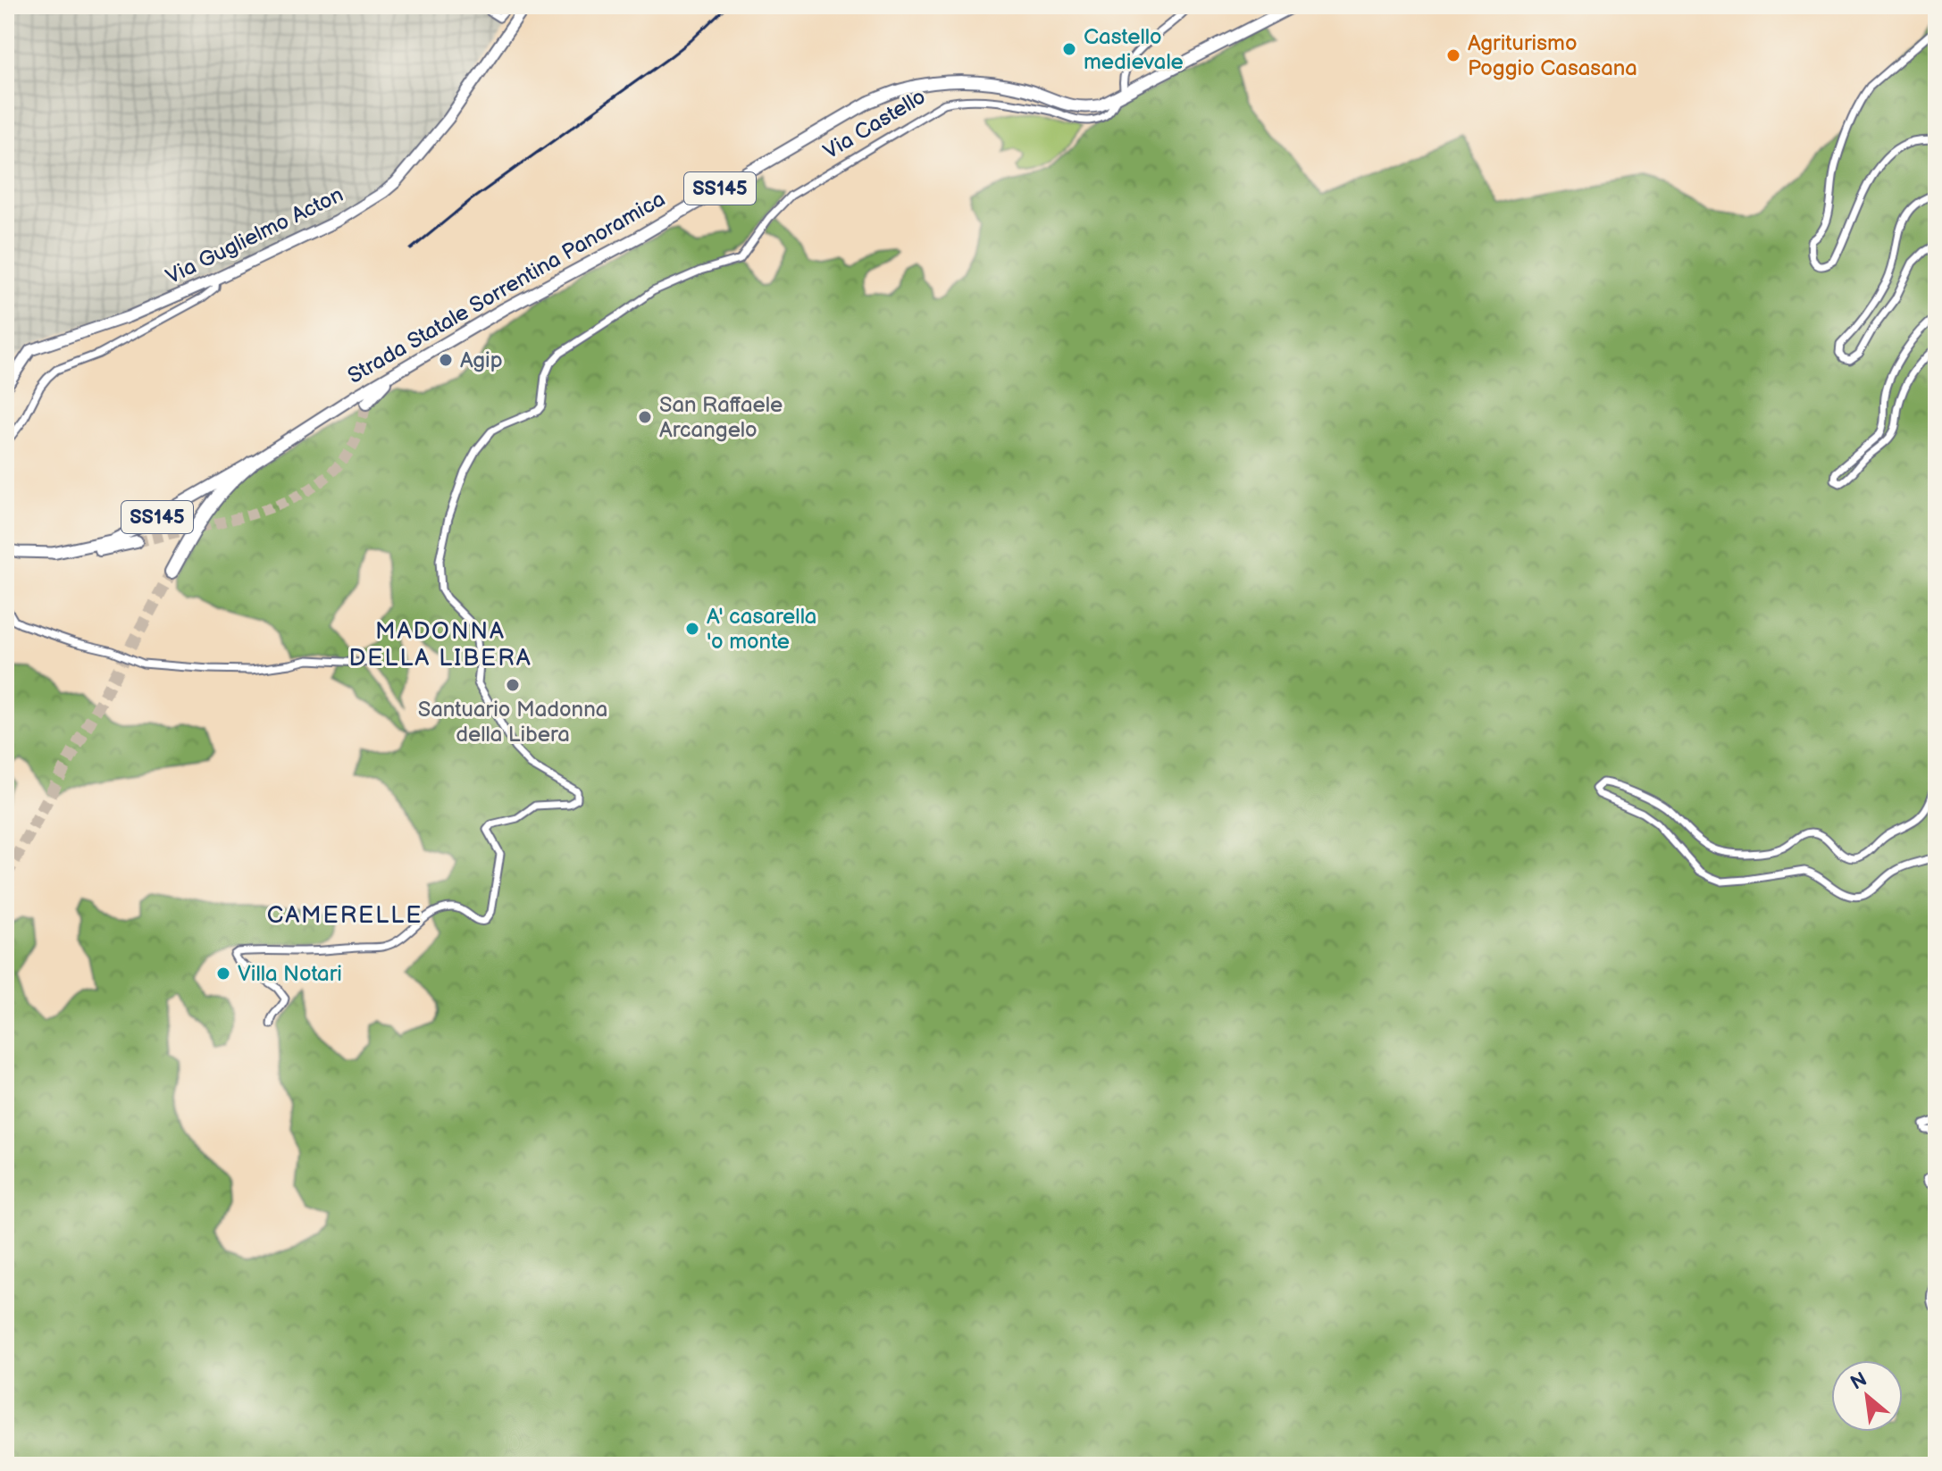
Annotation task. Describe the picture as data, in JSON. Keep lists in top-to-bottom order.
{
  "streets": {
    "main road": ["SS145", "Strada Statale Sorrentina Panoramica"],
    "street": ["Via Castello", "Via Guglielmo Acton"]
  },
  "crossings": [
    ["Via Castello", "Strada Statale Sorrentina Panoramica"],
    ["SS145", "Strada Statale Sorrentina Panoramica"]
  ],
  "districts": ["MADONNA DELLA LIBERA", "CAMERELLE"],
  "places": [
    "Castello medievale",
    "Agriturismo Poggio Casasana",
    "Agip",
    "San Raffaele Arcangelo",
    "A' casarella 'o monte",
    "Santuario Madonna della Libera",
    "Villa Notari"
  ],
  "north": "top left"
}
